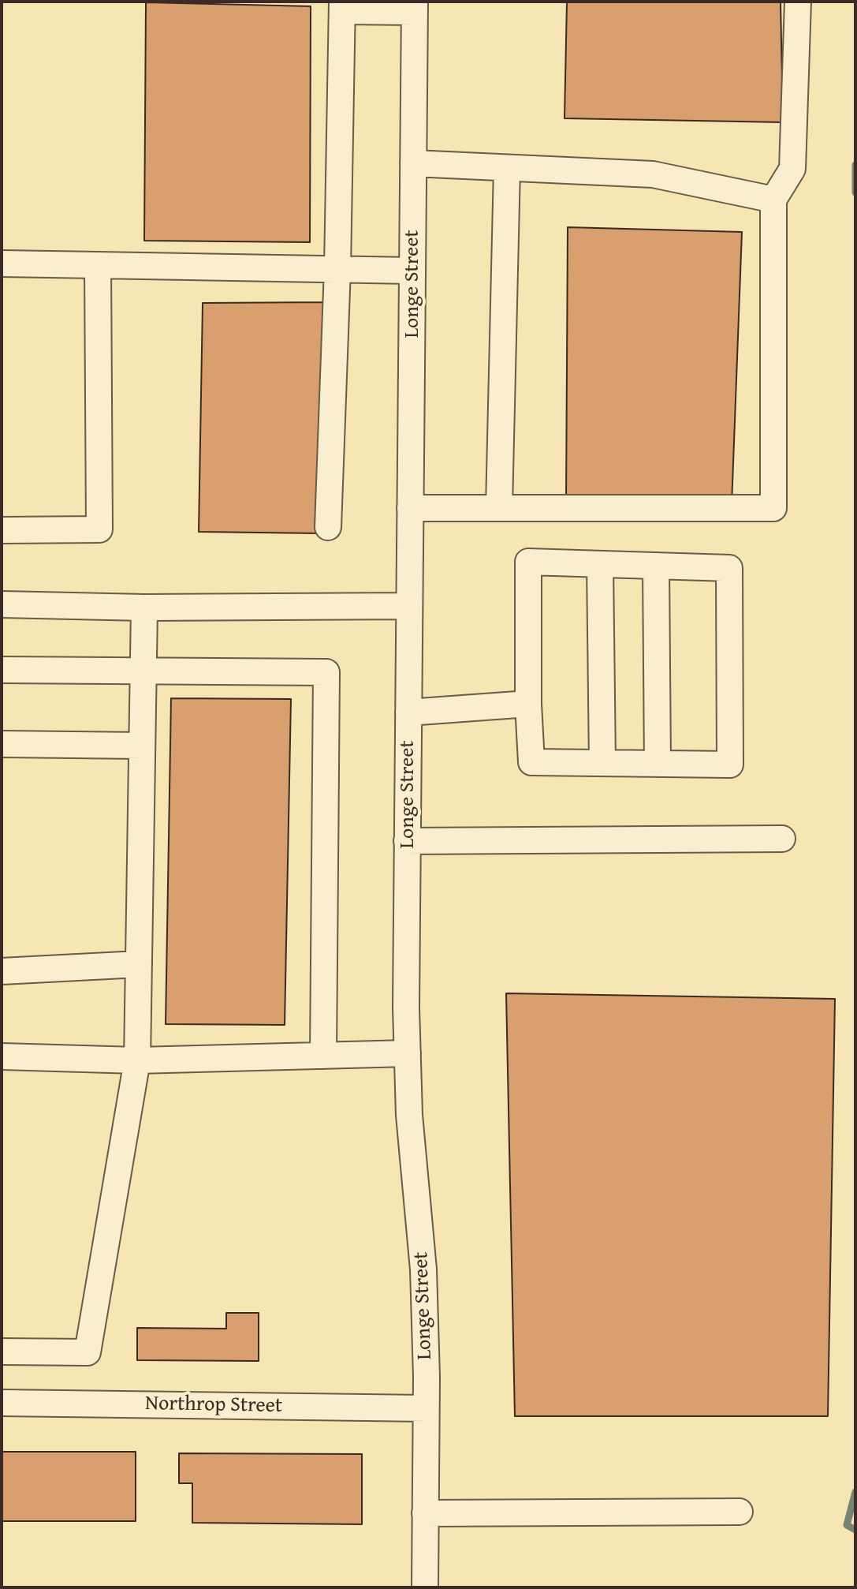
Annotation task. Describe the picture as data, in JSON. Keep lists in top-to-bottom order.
{
  "streets": {
    "street": ["Longe Street", "Northrop Street"]
  },
  "crossings": [
    ["Longe Street", "Northrop Street"]
  ]
}
